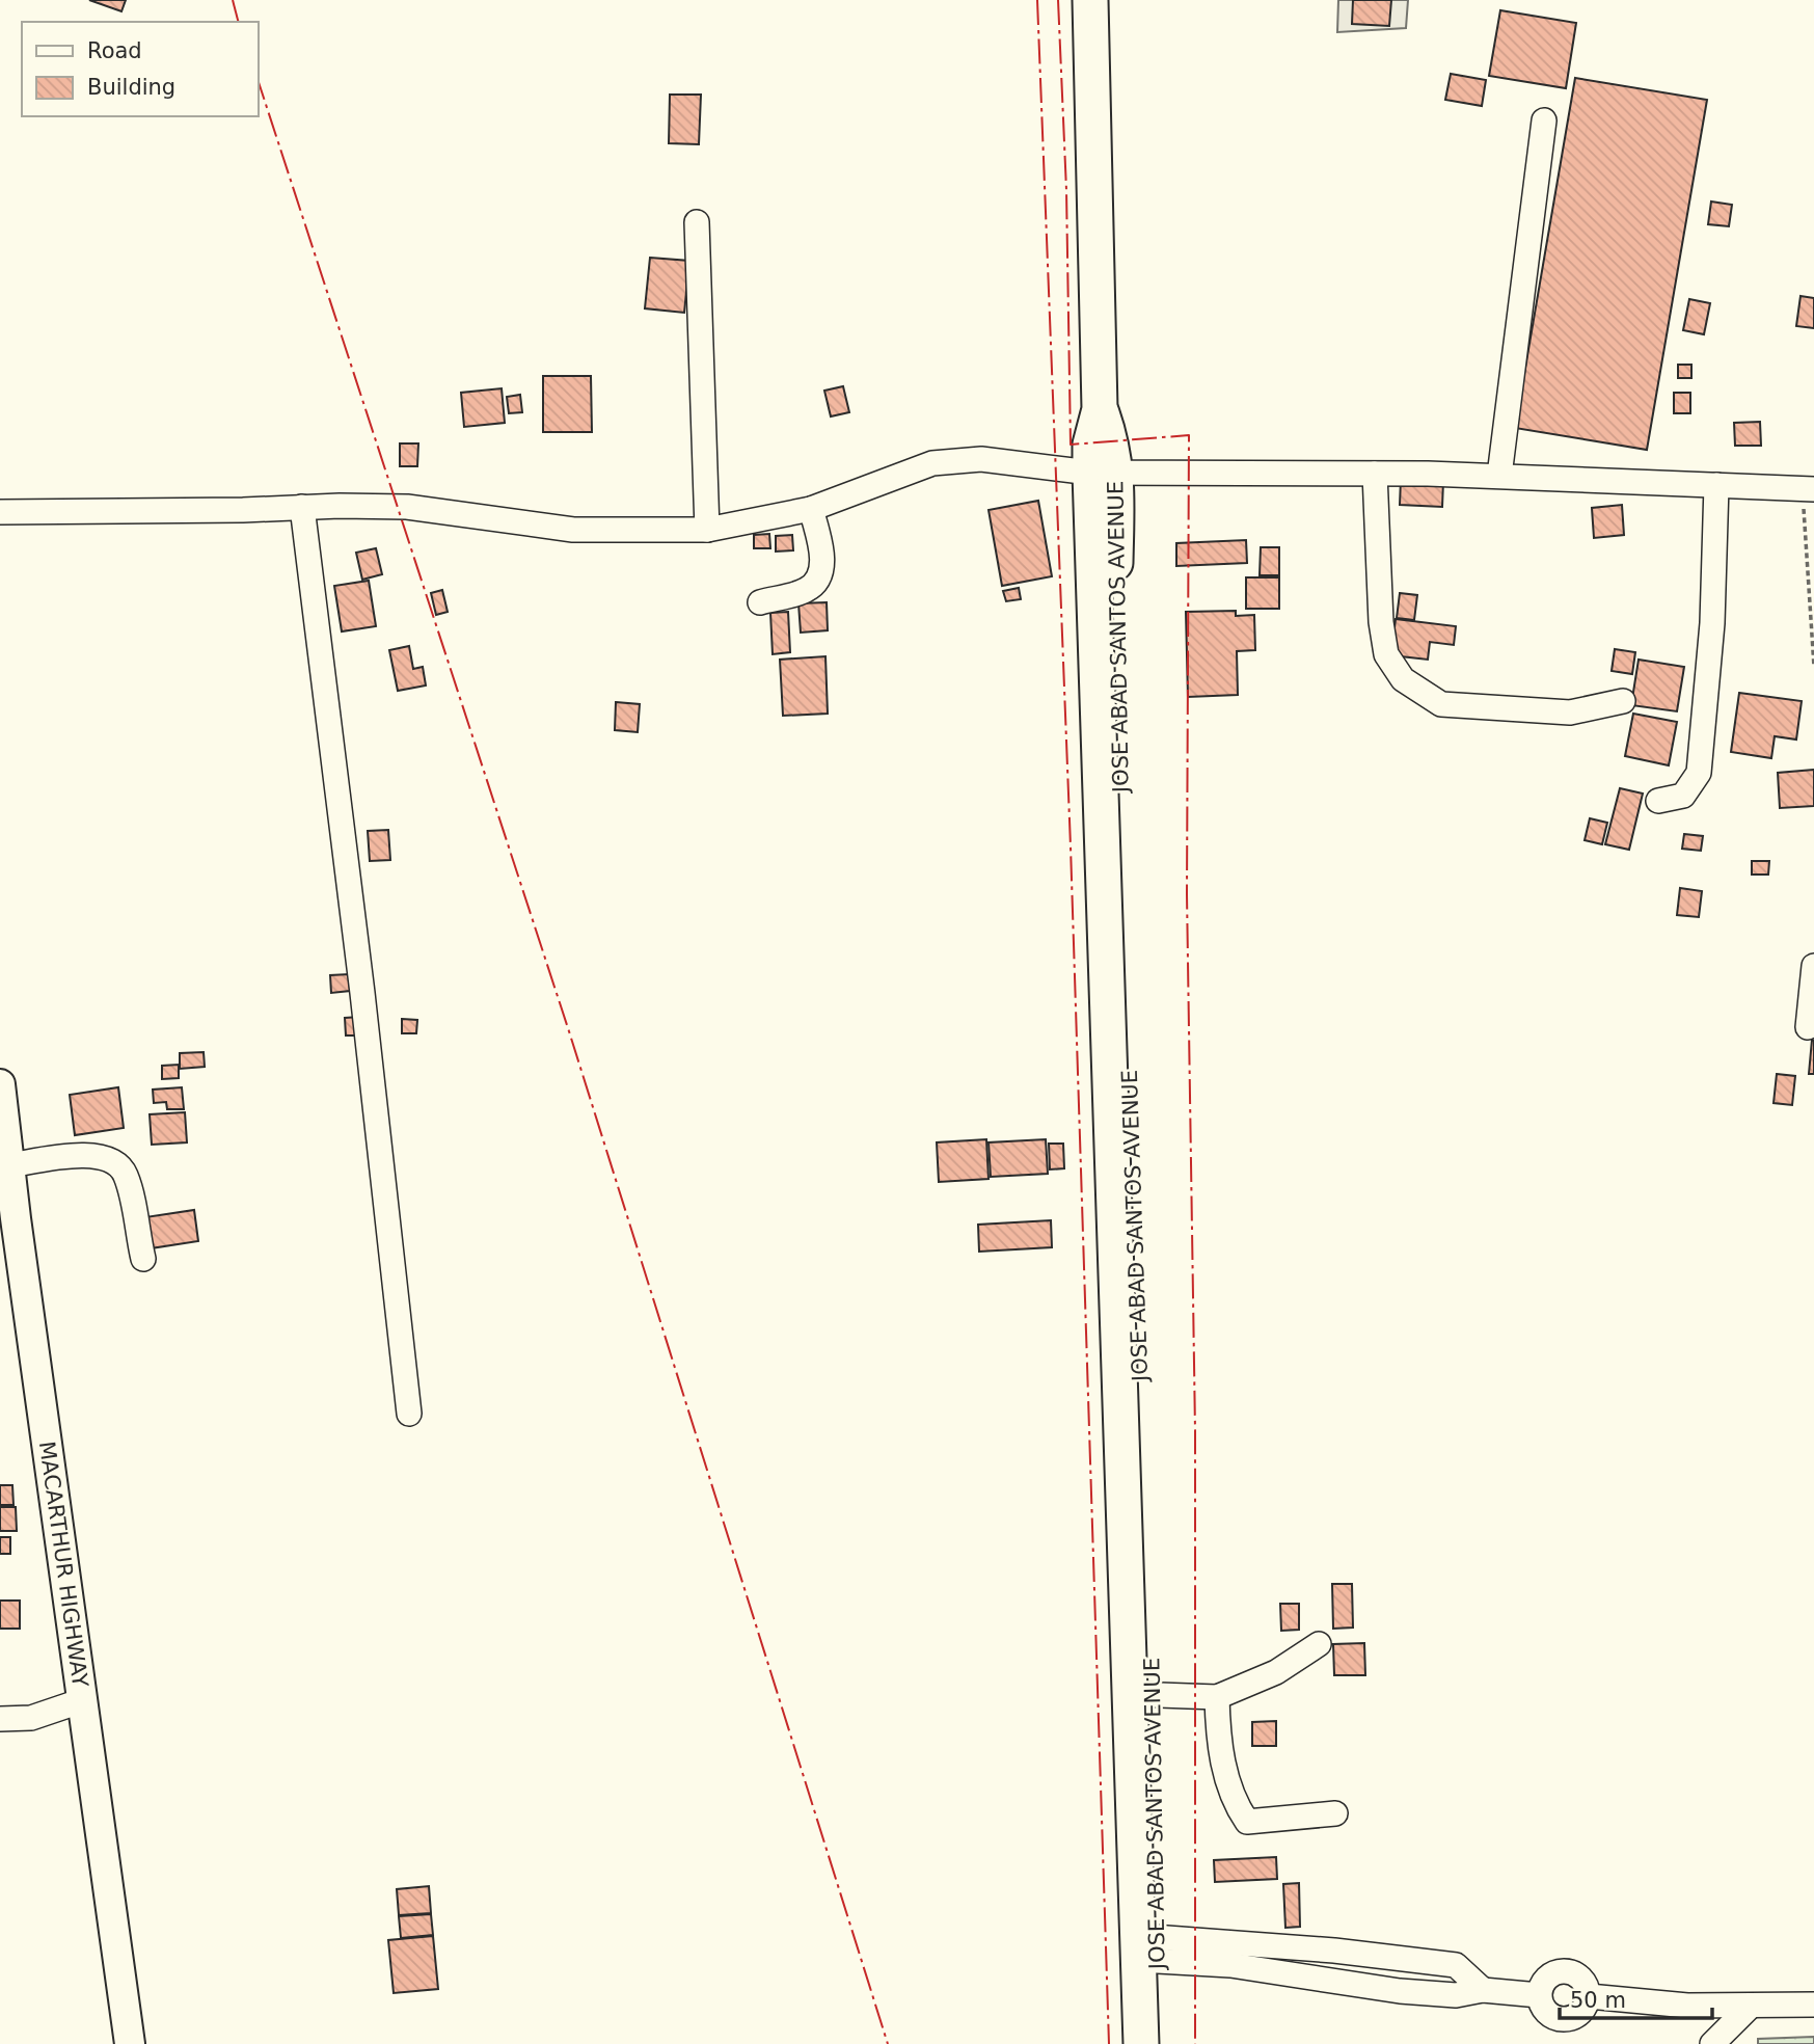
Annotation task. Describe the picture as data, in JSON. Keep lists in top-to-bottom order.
{
  "streets": {
    "highway": ["JOSE ABAD SANTOS AVENUE"],
    "main road": ["MACARTHUR HIGHWAY"]
  },
  "legend": ["Road", "Building"],
  "scale_bar": "50 m"
}
